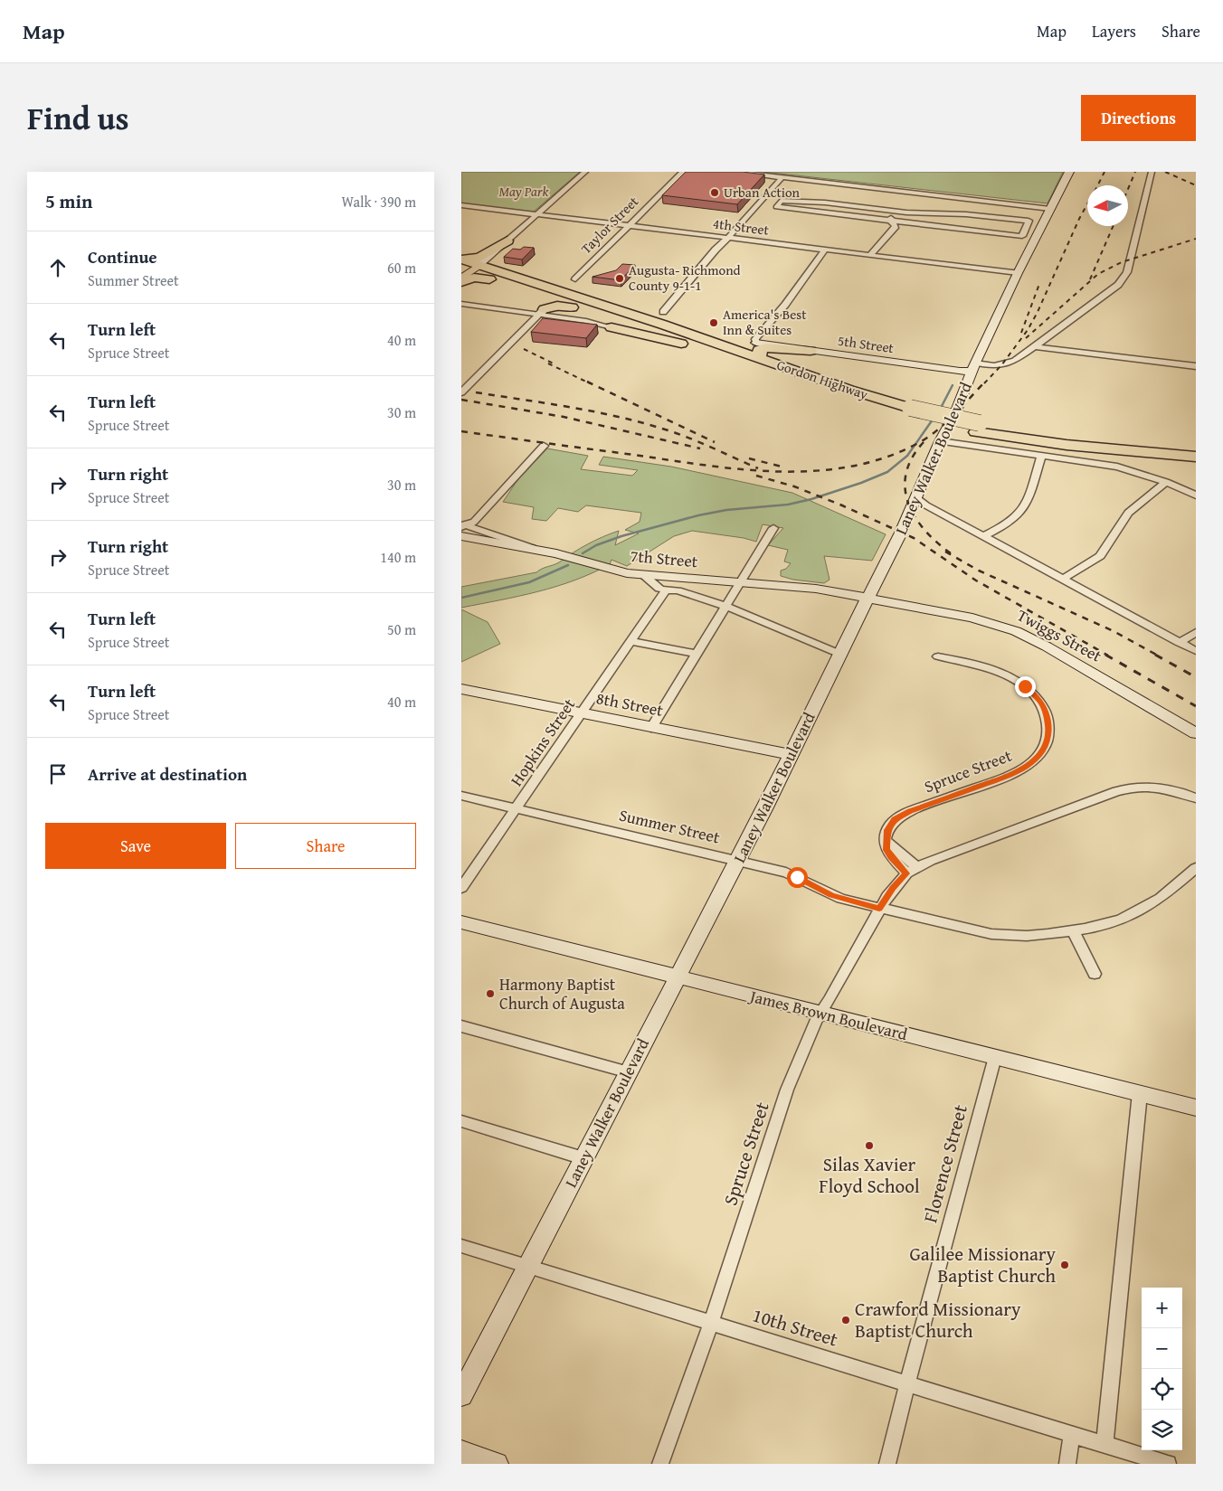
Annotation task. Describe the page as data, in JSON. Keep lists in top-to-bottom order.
{
  "streets": {
    "highway": ["Gordon Highway"],
    "main road": [
      "5th Street",
      "Laney Walker Boulevard",
      "7th Street",
      "Twiggs Street",
      "8th Street",
      "James Brown Boulevard"
    ],
    "street": [
      "Taylor Street",
      "4th Street",
      "Hopkins Street",
      "Spruce Street",
      "Summer Street",
      "Florence Street",
      "10th Street"
    ]
  },
  "crossings": [
    ["Taylor Street", "4th Street"],
    ["4th Street", "Laney Walker Boulevard"],
    ["5th Street", "Laney Walker Boulevard"],
    ["Laney Walker Boulevard", "7th Street"],
    ["Laney Walker Boulevard", "Twiggs Street"],
    ["Laney Walker Boulevard", "8th Street"],
    ["Laney Walker Boulevard", "Summer Street"],
    ["Laney Walker Boulevard", "James Brown Boulevard"],
    ["Laney Walker Boulevard", "10th Street"],
    ["7th Street", "Twiggs Street"],
    ["8th Street", "Hopkins Street"],
    ["Hopkins Street", "Summer Street"],
    ["Spruce Street", "Summer Street"],
    ["Spruce Street", "James Brown Boulevard"],
    ["Spruce Street", "10th Street"],
    ["James Brown Boulevard", "Florence Street"],
    ["Florence Street", "10th Street"]
  ],
  "parks": ["May Park"],
  "places": [
    "Urban Action",
    "Augusta- Richmond County 9-1-1",
    "America's Best Inn & Suites",
    "Harmony Baptist Church of Augusta",
    "Silas Xavier Floyd School",
    "Galilee Missionary Baptist Church",
    "Crawford Missionary Baptist Church"
  ],
  "north": "left",
  "page": {
    "header": "Map",
    "nav": ["Map", "Layers", "Share"],
    "title": "Find us",
    "buttons": [
      "Directions",
      ["Save", "Share"]
    ],
    "heading": ["5 min", "Walk · 390 m"],
    "list": [
      ["Continue", "Summer Street", "60 m"],
      ["Turn left", "Spruce Street", "40 m"],
      ["Turn left", "Spruce Street", "30 m"],
      ["Turn right", "Spruce Street", "30 m"],
      ["Turn right", "Spruce Street", "140 m"],
      ["Turn left", "Spruce Street", "50 m"],
      ["Turn left", "Spruce Street", "40 m"],
      "Arrive at destination"
    ],
    "map_buttons": ["+", "−"]
  }
}
